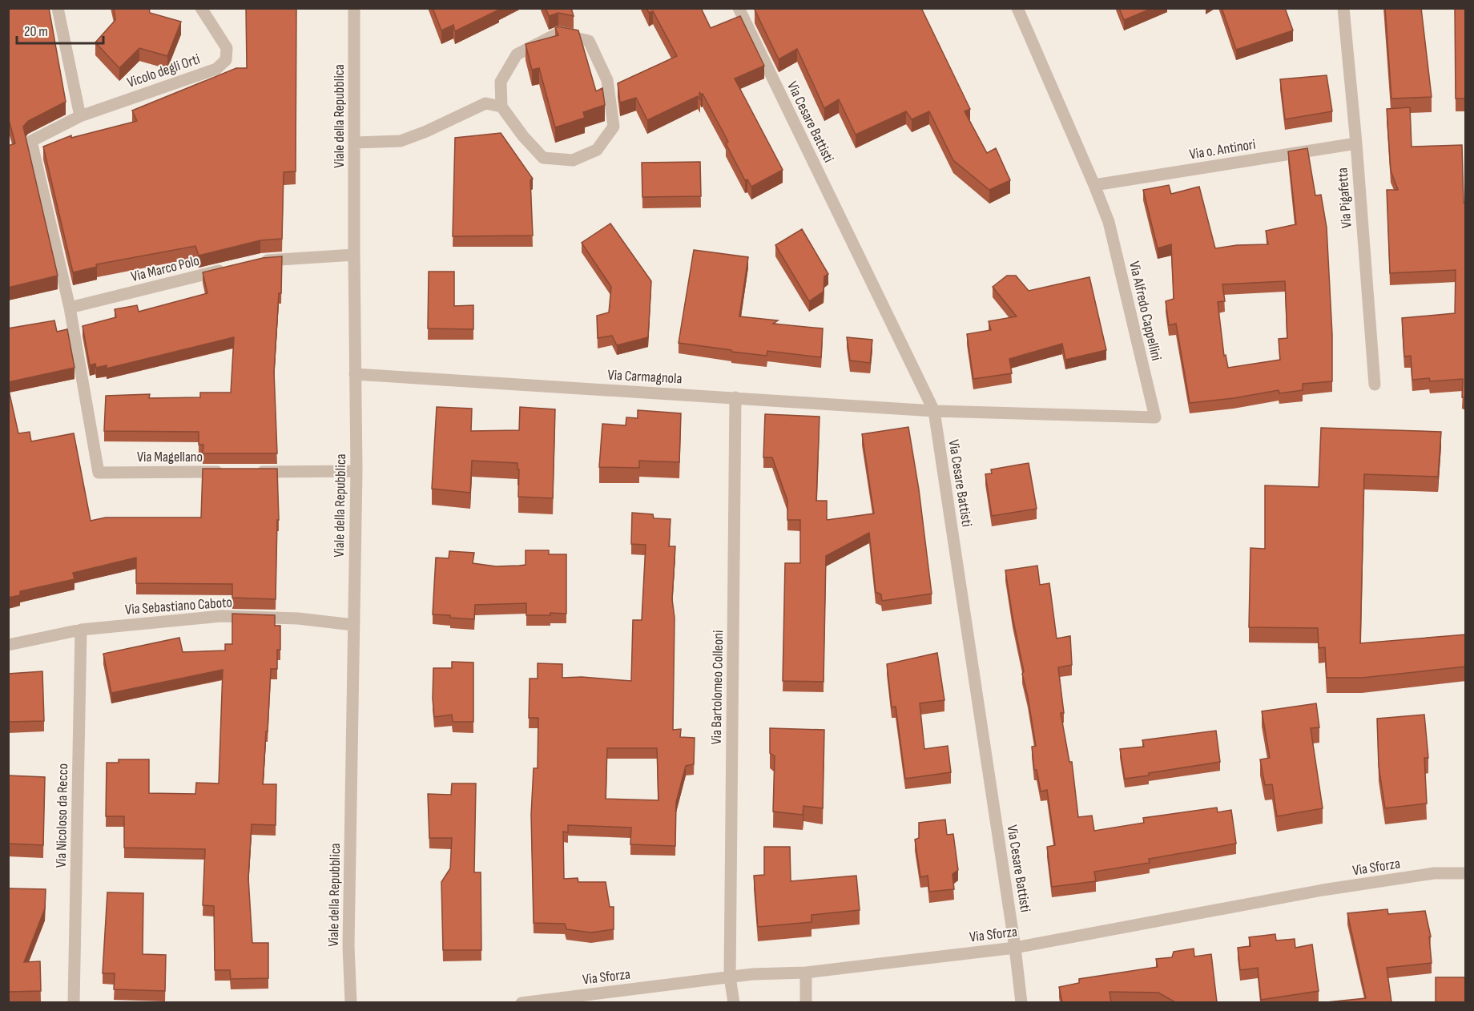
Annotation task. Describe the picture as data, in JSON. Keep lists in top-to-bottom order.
{
  "streets": {
    "street": [
      "Vicolo degli Orti",
      "Viale della Repubblica",
      "Via Cesare Battisti",
      "Via o. Antinori",
      "Via Pigafetta",
      "Via Marco Polo",
      "Via Alfredo Cappellini",
      "Via Carmagnola",
      "Via Magellano",
      "Via Sebastiano Caboto",
      "Via Bartolomeo Colleoni",
      "Via Nicoloso da Recco",
      "Via Sforza"
    ]
  },
  "crossings": [
    ["Vicolo degli Orti", "Via Marco Polo"],
    ["Vicolo degli Orti", "Via Magellano"],
    ["Viale della Repubblica", "Via Carmagnola"],
    ["Viale della Repubblica", "Via Sebastiano Caboto"],
    ["Via Cesare Battisti", "Via Alfredo Cappellini"],
    ["Via Cesare Battisti", "Via Carmagnola"],
    ["Via Cesare Battisti", "Via Sforza"],
    ["Via o. Antinori", "Via Pigafetta"],
    ["Via o. Antinori", "Via Alfredo Cappellini"],
    ["Via Marco Polo", "Via Magellano"],
    ["Via Alfredo Cappellini", "Via Carmagnola"],
    ["Via Carmagnola", "Via Bartolomeo Colleoni"],
    ["Via Sebastiano Caboto", "Via Nicoloso da Recco"],
    ["Via Bartolomeo Colleoni", "Via Sforza"]
  ],
  "scale_bar": "20 m"
}
